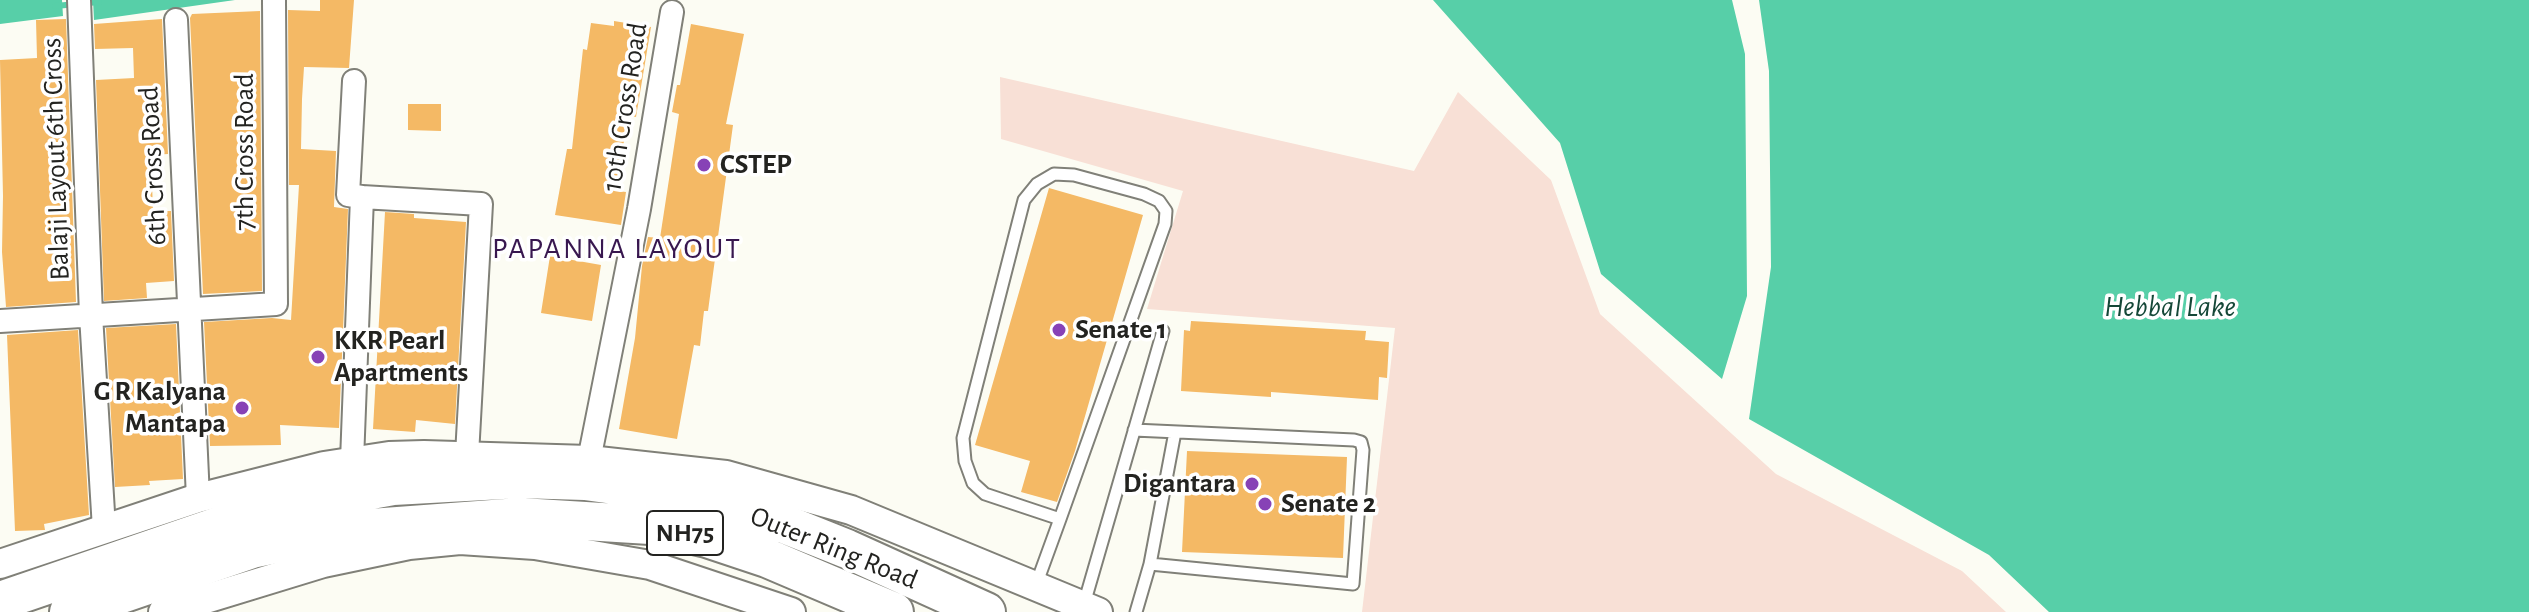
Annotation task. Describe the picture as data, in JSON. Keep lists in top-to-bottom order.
{
  "streets": {
    "highway": ["NH75", "Outer Ring Road"],
    "street": [
      "10th Cross Road",
      "7th Cross Road",
      "Balaji Layout 6th Cross",
      "6th Cross Road"
    ]
  },
  "crossings": [
    ["10th Cross Road", "Outer Ring Road"],
    ["7th Cross Road", "6th Cross Road"],
    ["NH75", "Outer Ring Road"]
  ],
  "districts": ["PAPANNA LAYOUT"],
  "water": ["Hebbal Lake"],
  "places": [
    "CSTEP",
    "Senate 1",
    "KKR Pearl Apartments",
    "G R Kalyana Mantapa",
    "Digantara",
    "Senate 2"
  ]
}
